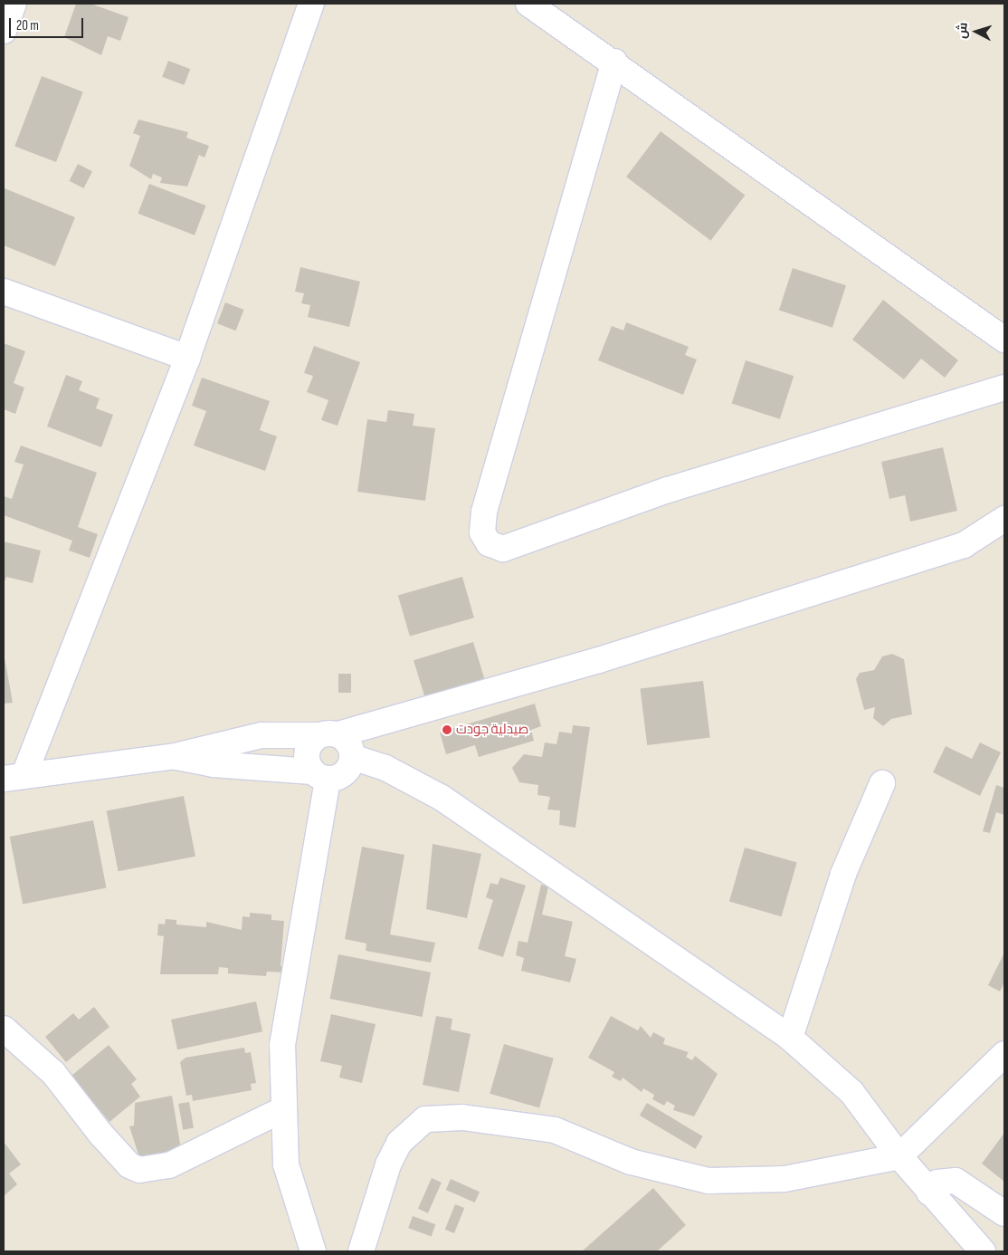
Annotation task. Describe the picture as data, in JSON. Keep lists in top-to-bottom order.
{
  "places": ["صيدلية جودت"],
  "scale_bar": "20 m",
  "north": "left"
}
